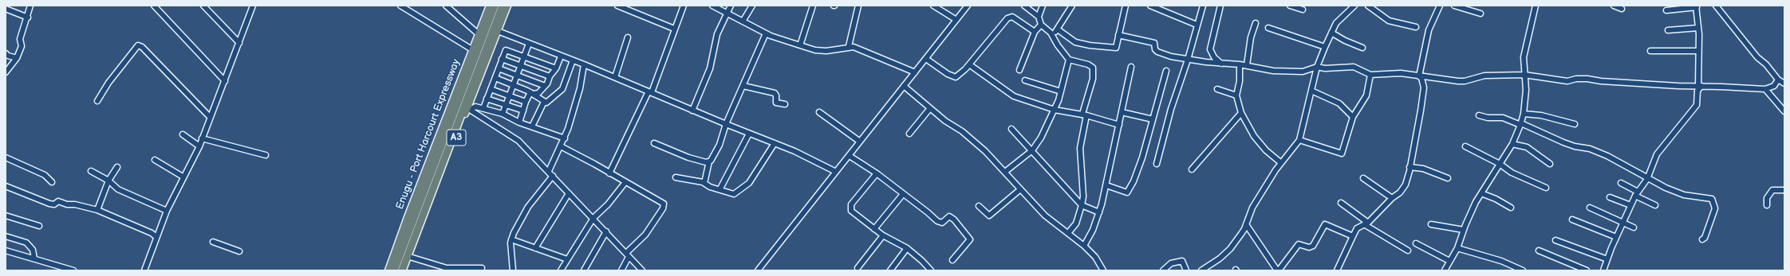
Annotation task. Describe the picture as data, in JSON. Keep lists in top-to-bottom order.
{
  "streets": {
    "highway": ["Enugu - Port Harcourt Expressway", "A3"]
  }
}
